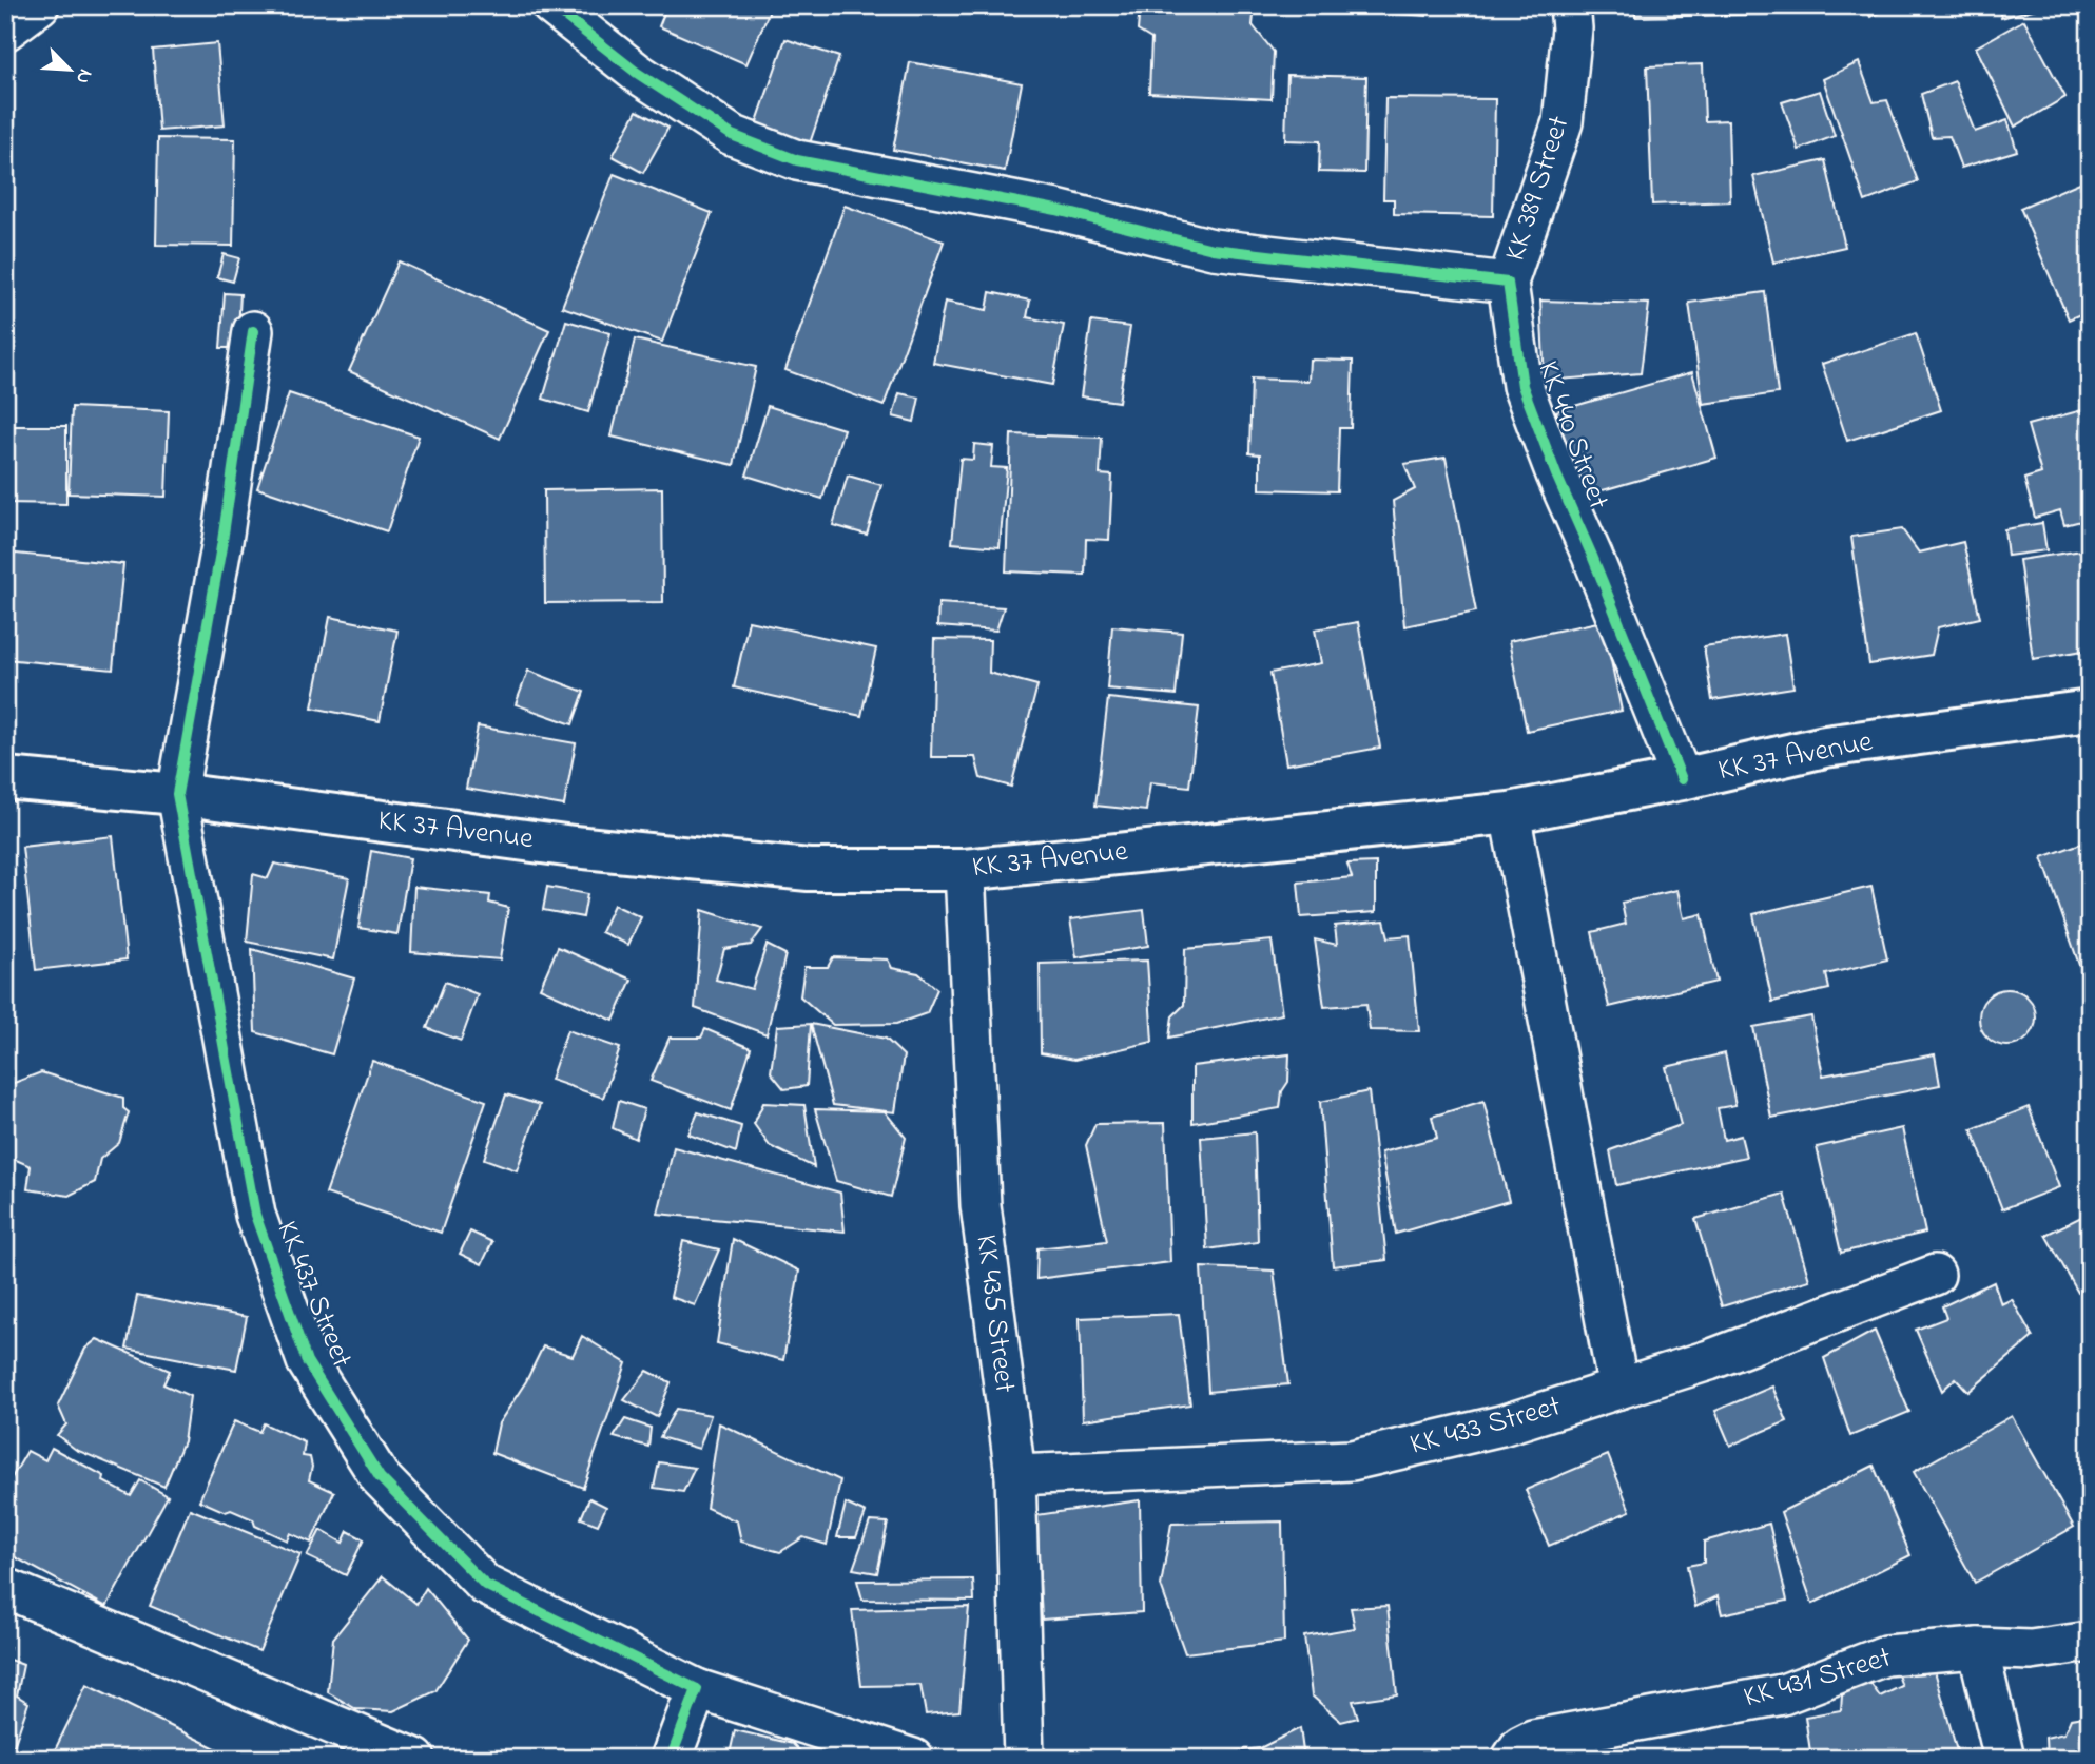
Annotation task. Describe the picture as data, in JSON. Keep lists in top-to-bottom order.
{
  "streets": {
    "main road": ["KK 37 Avenue"],
    "street": [
      "KK 389 Street",
      "KK 440 Street",
      "KK 437 Street",
      "KK 435 Street",
      "KK 433 Street",
      "KK 431 Street"
    ]
  },
  "crossings": [
    ["KK 389 Street", "KK 440 Street"],
    ["KK 440 Street", "KK 37 Avenue"],
    ["KK 37 Avenue", "KK 437 Street"],
    ["KK 37 Avenue", "KK 435 Street"],
    ["KK 435 Street", "KK 433 Street"]
  ],
  "north": "bottom right"
}
